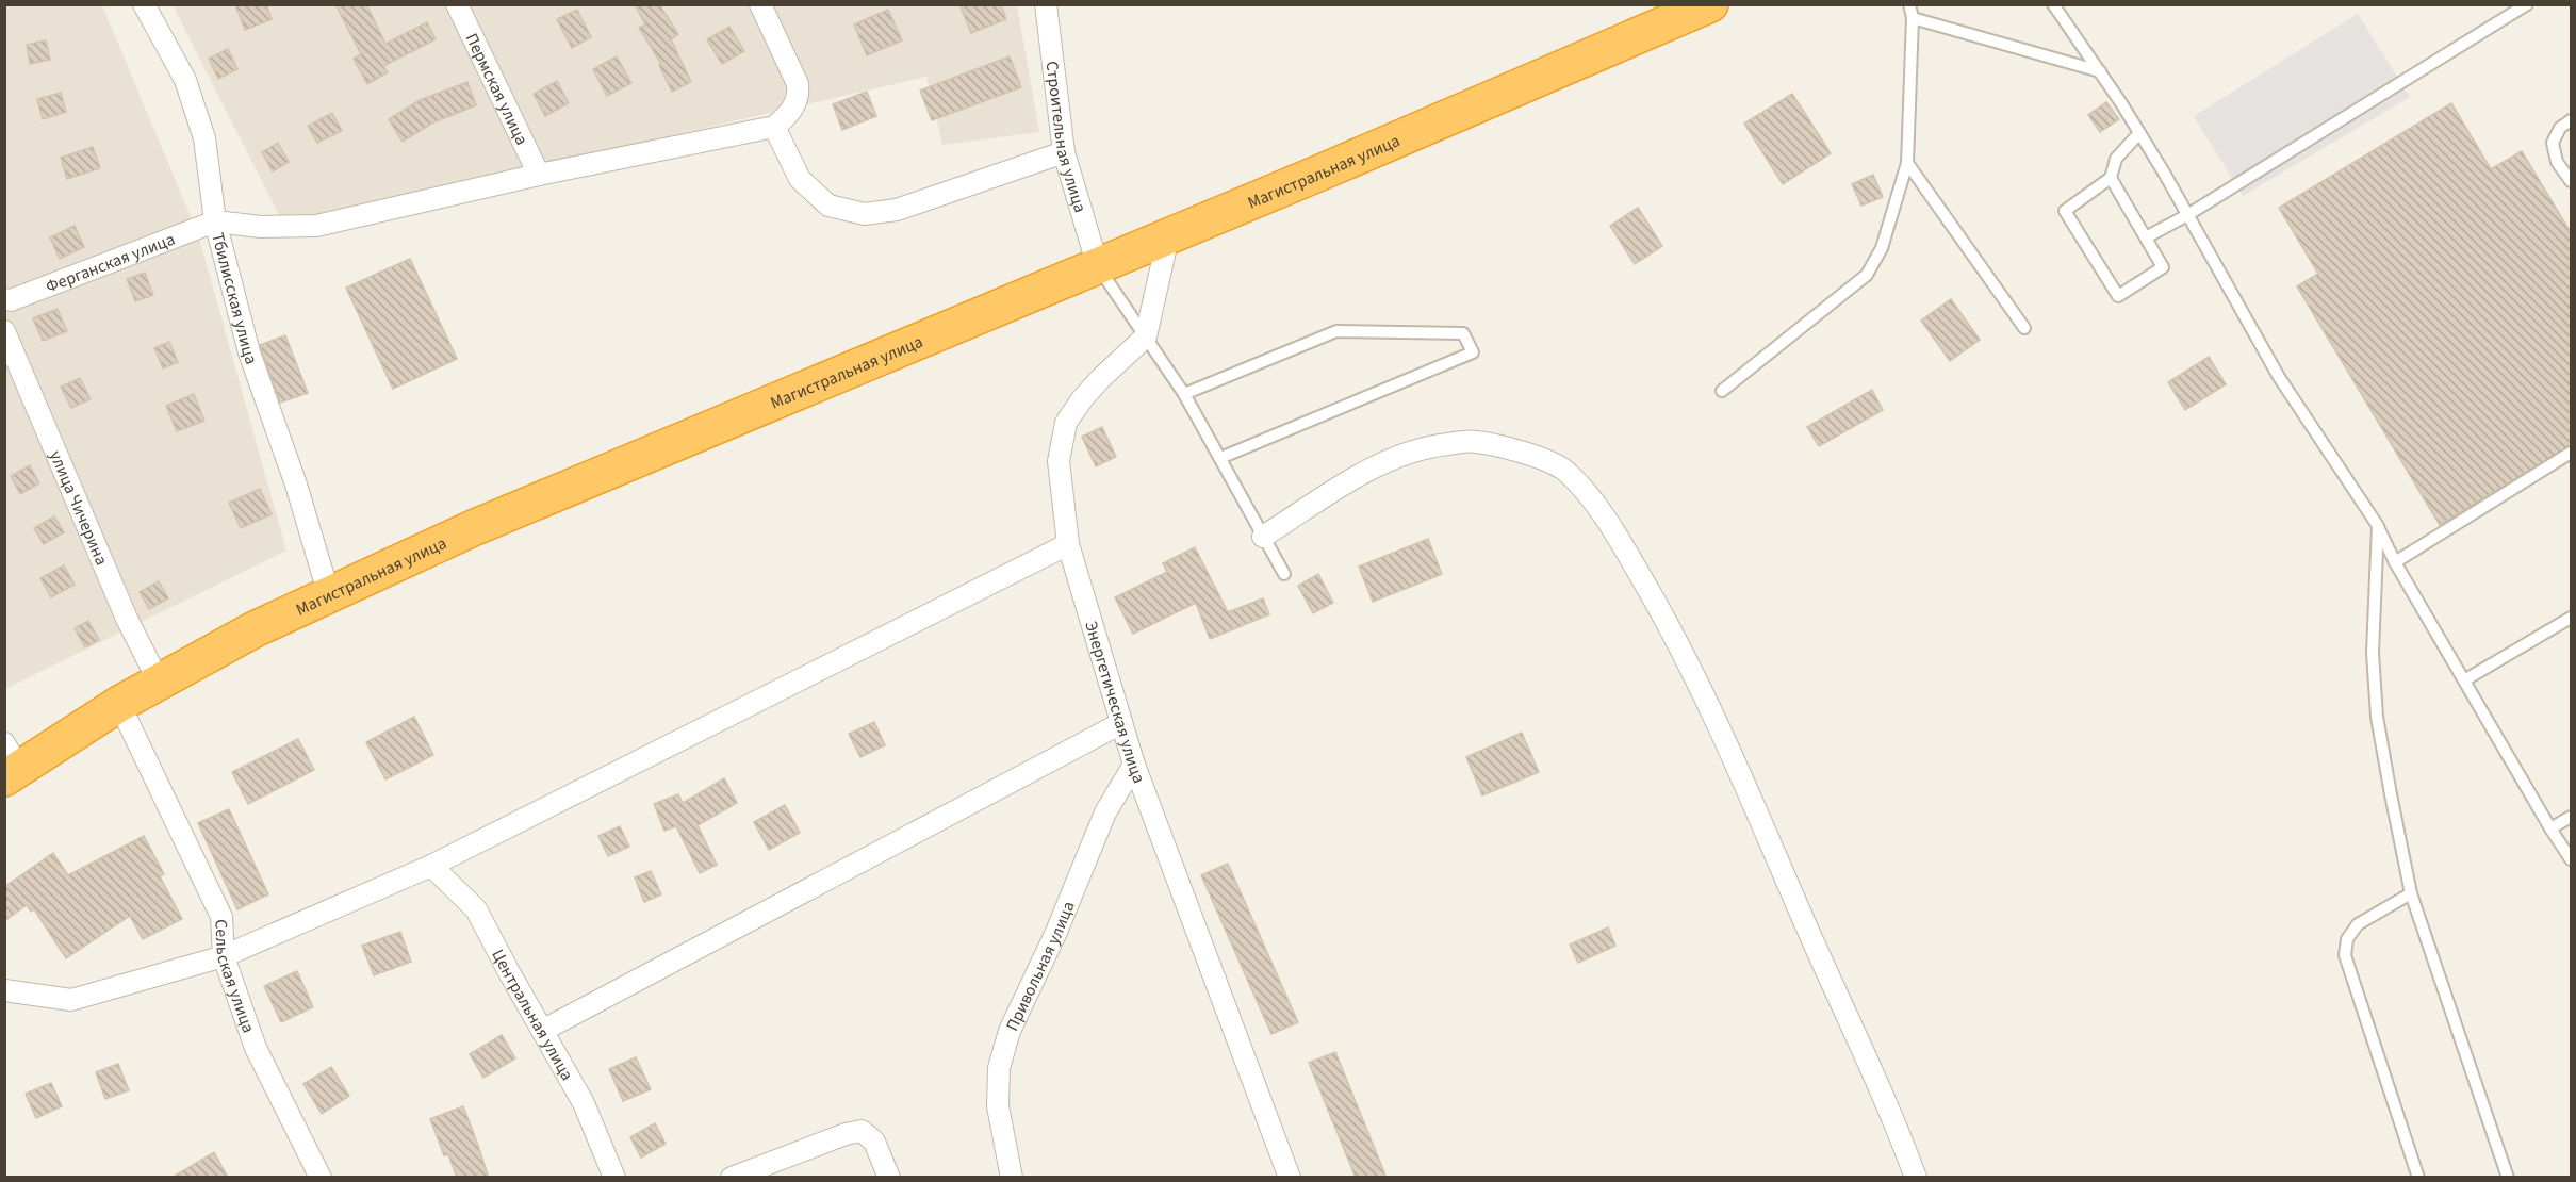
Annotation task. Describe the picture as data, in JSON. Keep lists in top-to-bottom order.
{
  "streets": {
    "highway": ["Магистральная улица"],
    "street": [
      "Пермская улица",
      "Строительная улица",
      "Ферганская улица",
      "Тбилисская улица",
      "улица Чичерина",
      "Энергетическая улица",
      "Привольная улица",
      "Сельская улица",
      "Центральная улица"
    ]
  },
  "crossings": [
    ["Строительная улица", "Магистральная улица"],
    ["Магистральная улица", "Тбилисская улица"],
    ["Магистральная улица", "улица Чичерина"],
    ["Магистральная улица", "Сельская улица"],
    ["Ферганская улица", "Тбилисская улица"],
    ["Энергетическая улица", "Привольная улица"]
  ]
}
